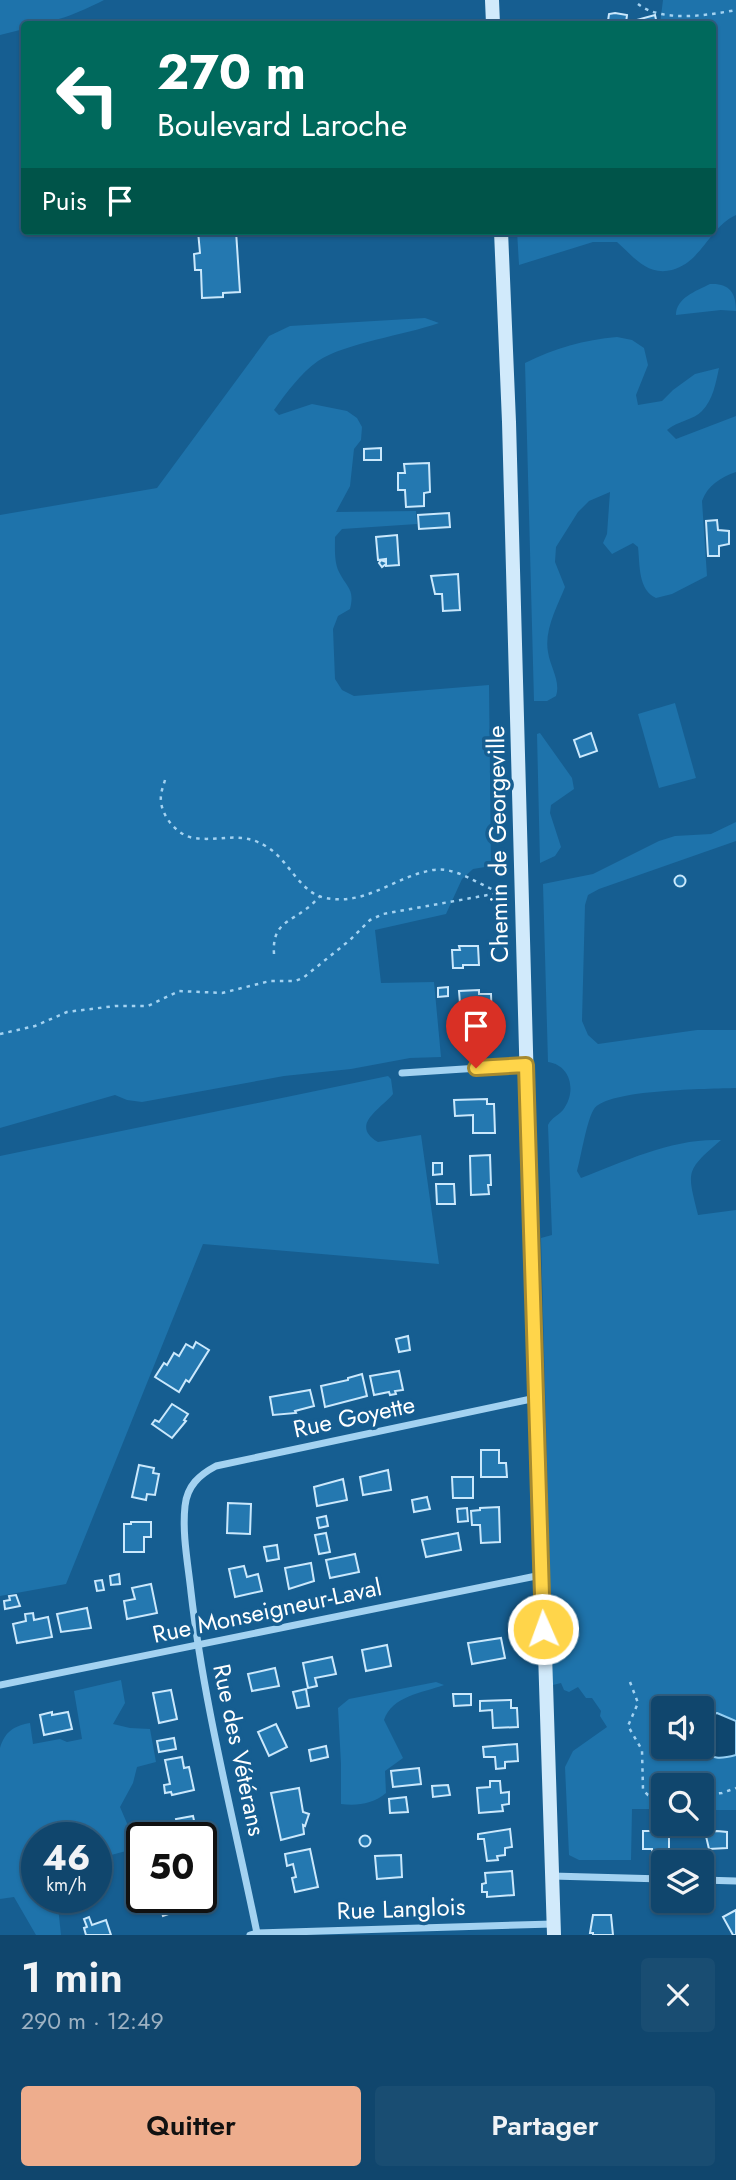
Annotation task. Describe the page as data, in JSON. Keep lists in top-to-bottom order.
{
  "streets": {
    "main road": ["Chemin de Georgeville"],
    "street": [
      "Rue Goyette",
      "Rue Monseigneur-Laval",
      "Rue des Vétérans",
      "Rue Langlois"
    ]
  },
  "crossings": [
    ["Chemin de Georgeville", "Rue Goyette"],
    ["Chemin de Georgeville", "Rue Monseigneur-Laval"],
    ["Chemin de Georgeville", "Rue Langlois"],
    ["Rue Goyette", "Rue des Vétérans"],
    ["Rue Monseigneur-Laval", "Rue des Vétérans"],
    ["Rue des Vétérans", "Rue Langlois"]
  ],
  "page": {
    "turn": ["270 m", "Boulevard Laroche"],
    "then": "Puis",
    "speed": "46 km/h",
    "limit": "50",
    "heading": ["1 min", "290 m · 12:49"],
    "buttons": ["Quitter", "Partager"]
  }
}
